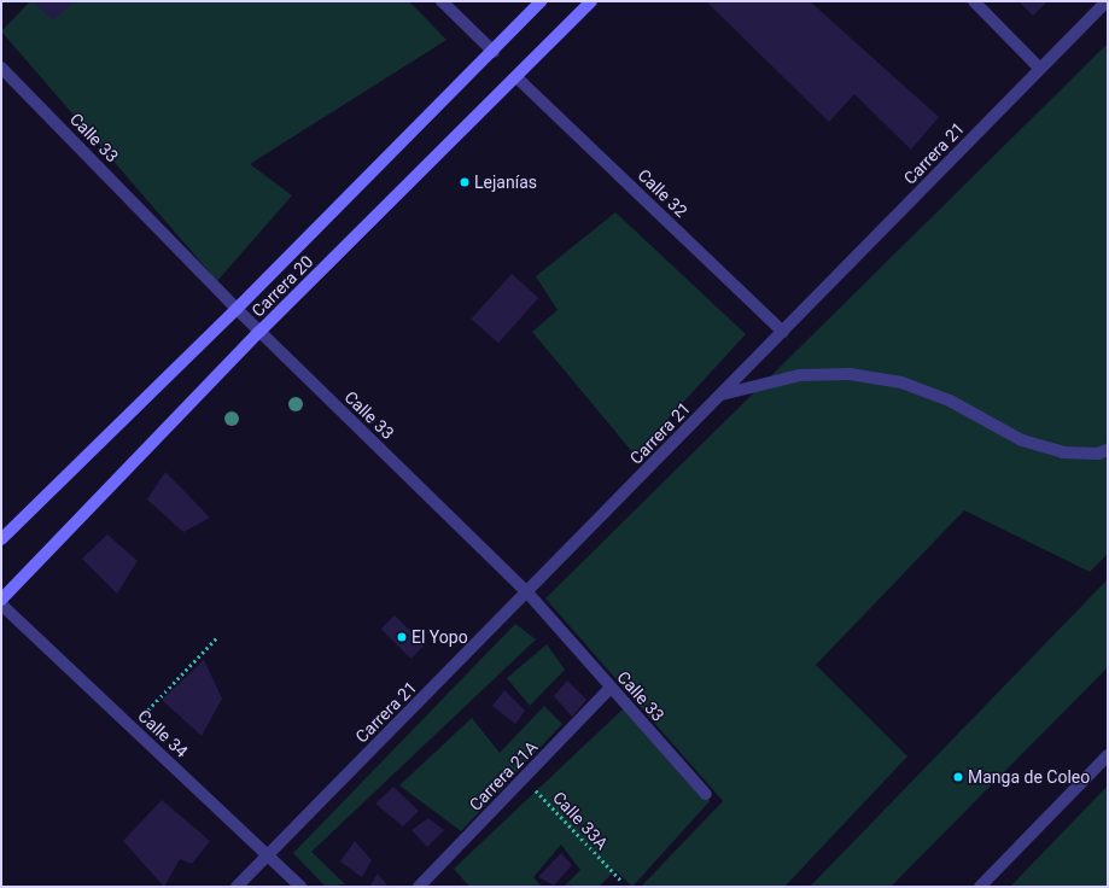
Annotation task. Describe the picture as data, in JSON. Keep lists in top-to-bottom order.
{
  "streets": {
    "main road": ["Carrera 20"],
    "street": [
      "Calle 33",
      "Carrera 21",
      "Calle 32",
      "Calle 34",
      "Carrera 21A"
    ],
    "path": ["Calle 33A"]
  },
  "crossings": [
    ["Calle 33", "Carrera 21"],
    ["Calle 33", "Carrera 20"],
    ["Calle 33", "Carrera 21A"],
    ["Carrera 21", "Calle 32"],
    ["Carrera 21", "Calle 34"],
    ["Calle 32", "Carrera 20"],
    ["Carrera 21A", "Calle 33A"]
  ],
  "places": ["Lejanías", "El Yopo", "Manga de Coleo"]
}
